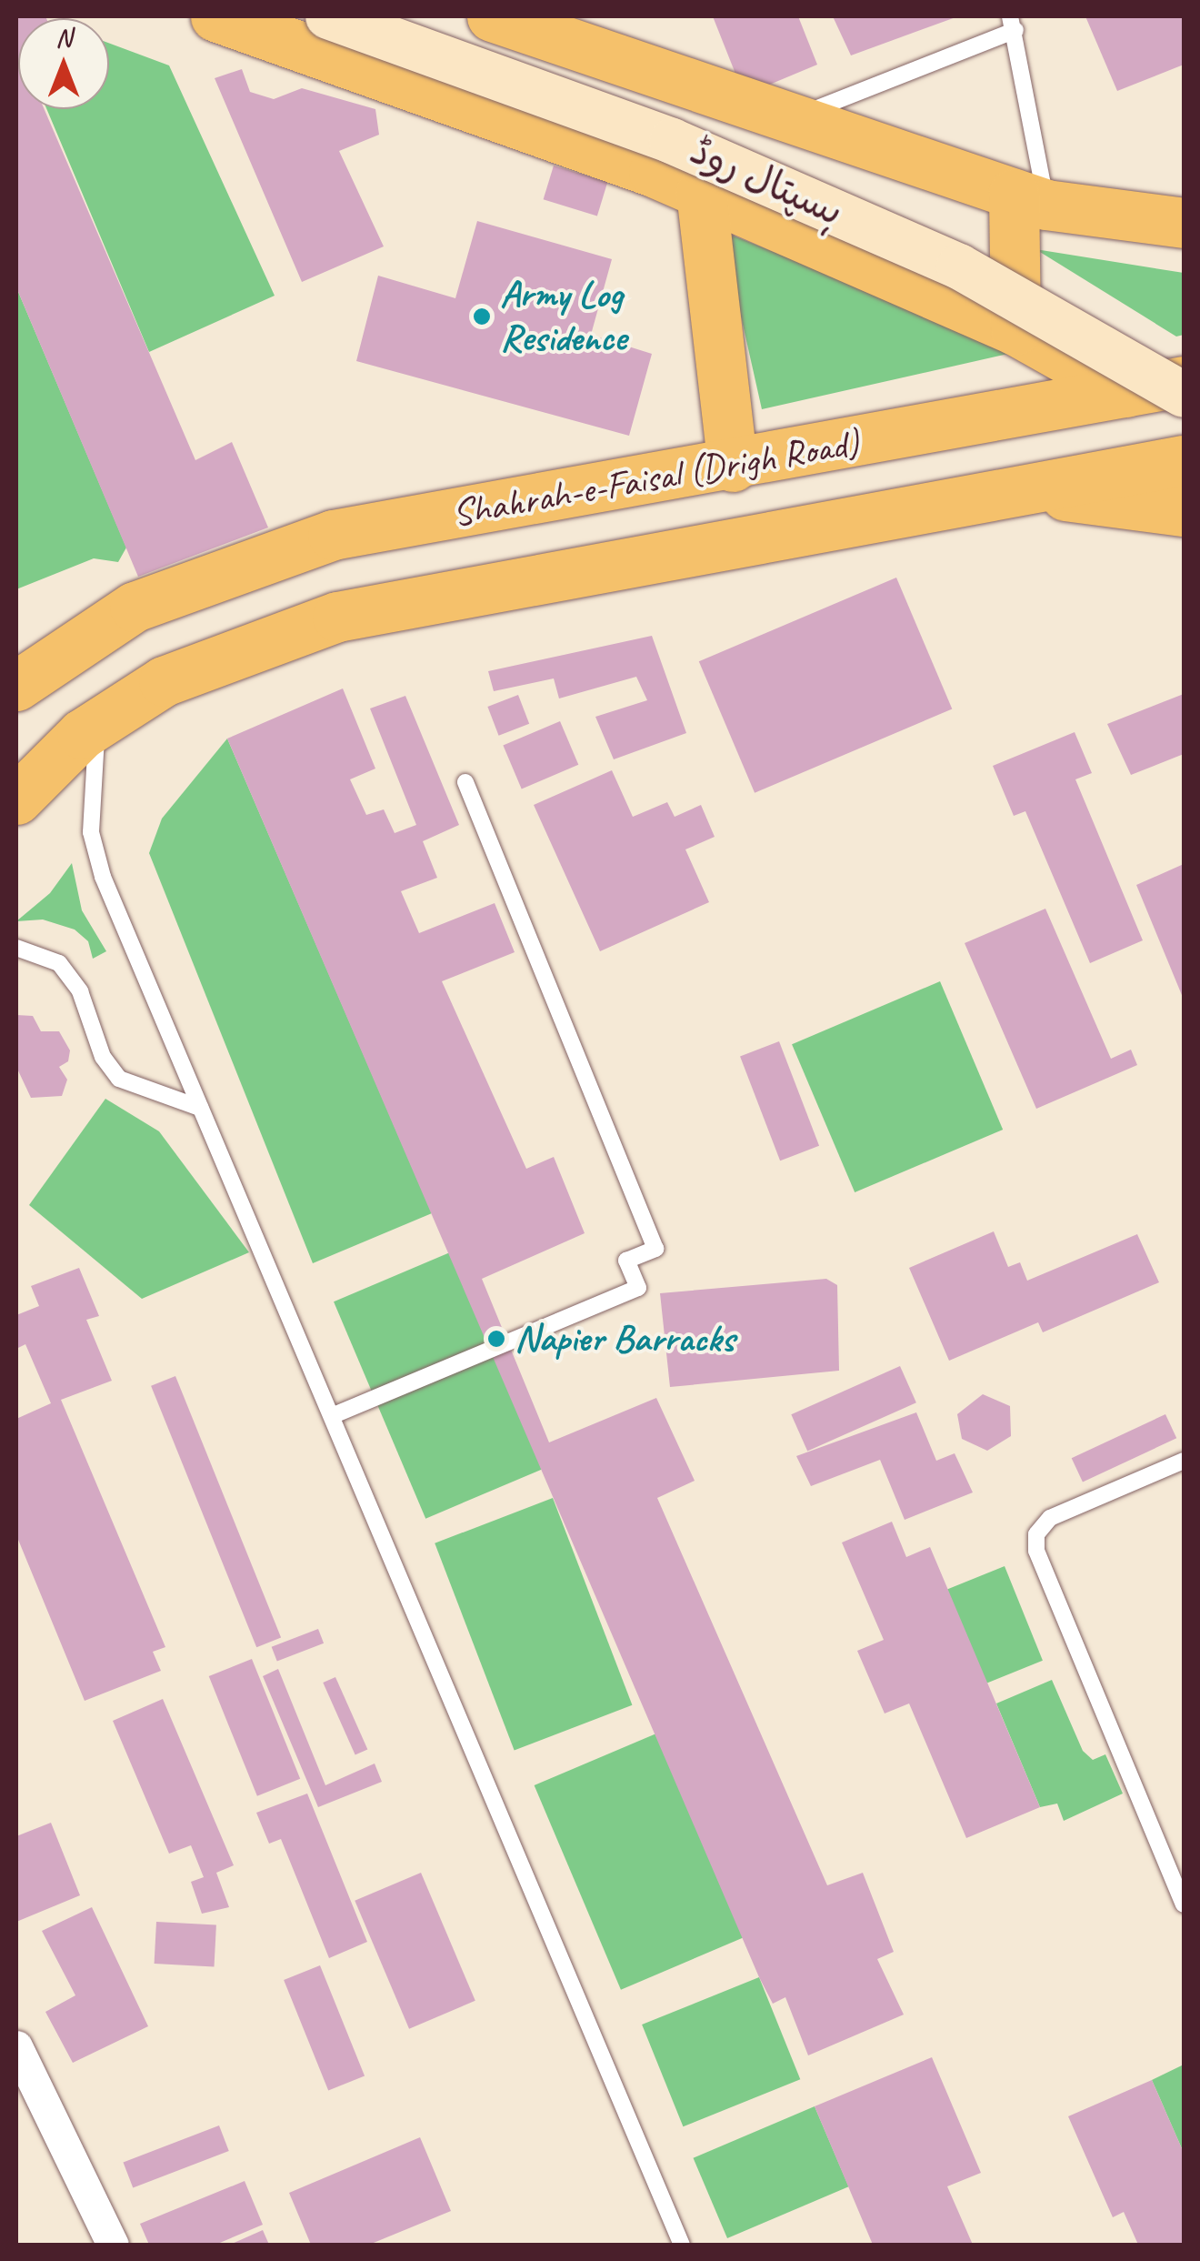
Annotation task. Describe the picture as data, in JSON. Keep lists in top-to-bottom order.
{
  "streets": {
    "highway": ["Shahrah-e-Faisal (Drigh Road)"],
    "main road": ["ہسپتال روڈ"]
  },
  "places": ["Army Log Residence", "Napier Barracks"],
  "north": "top"
}
